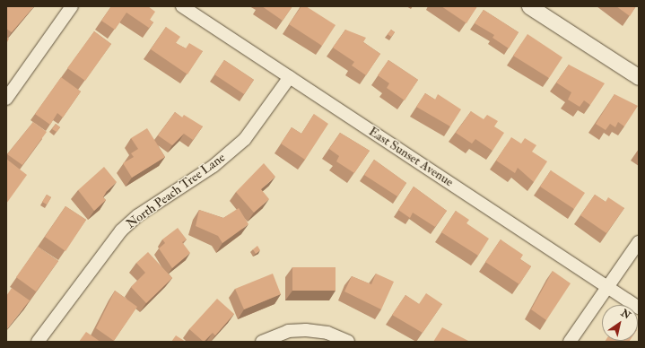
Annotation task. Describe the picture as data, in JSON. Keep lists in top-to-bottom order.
{
  "streets": {
    "street": ["East Sunset Avenue", "North Peach Tree Lane"]
  },
  "crossings": [
    ["East Sunset Avenue", "North Peach Tree Lane"]
  ],
  "north": "top right"
}
